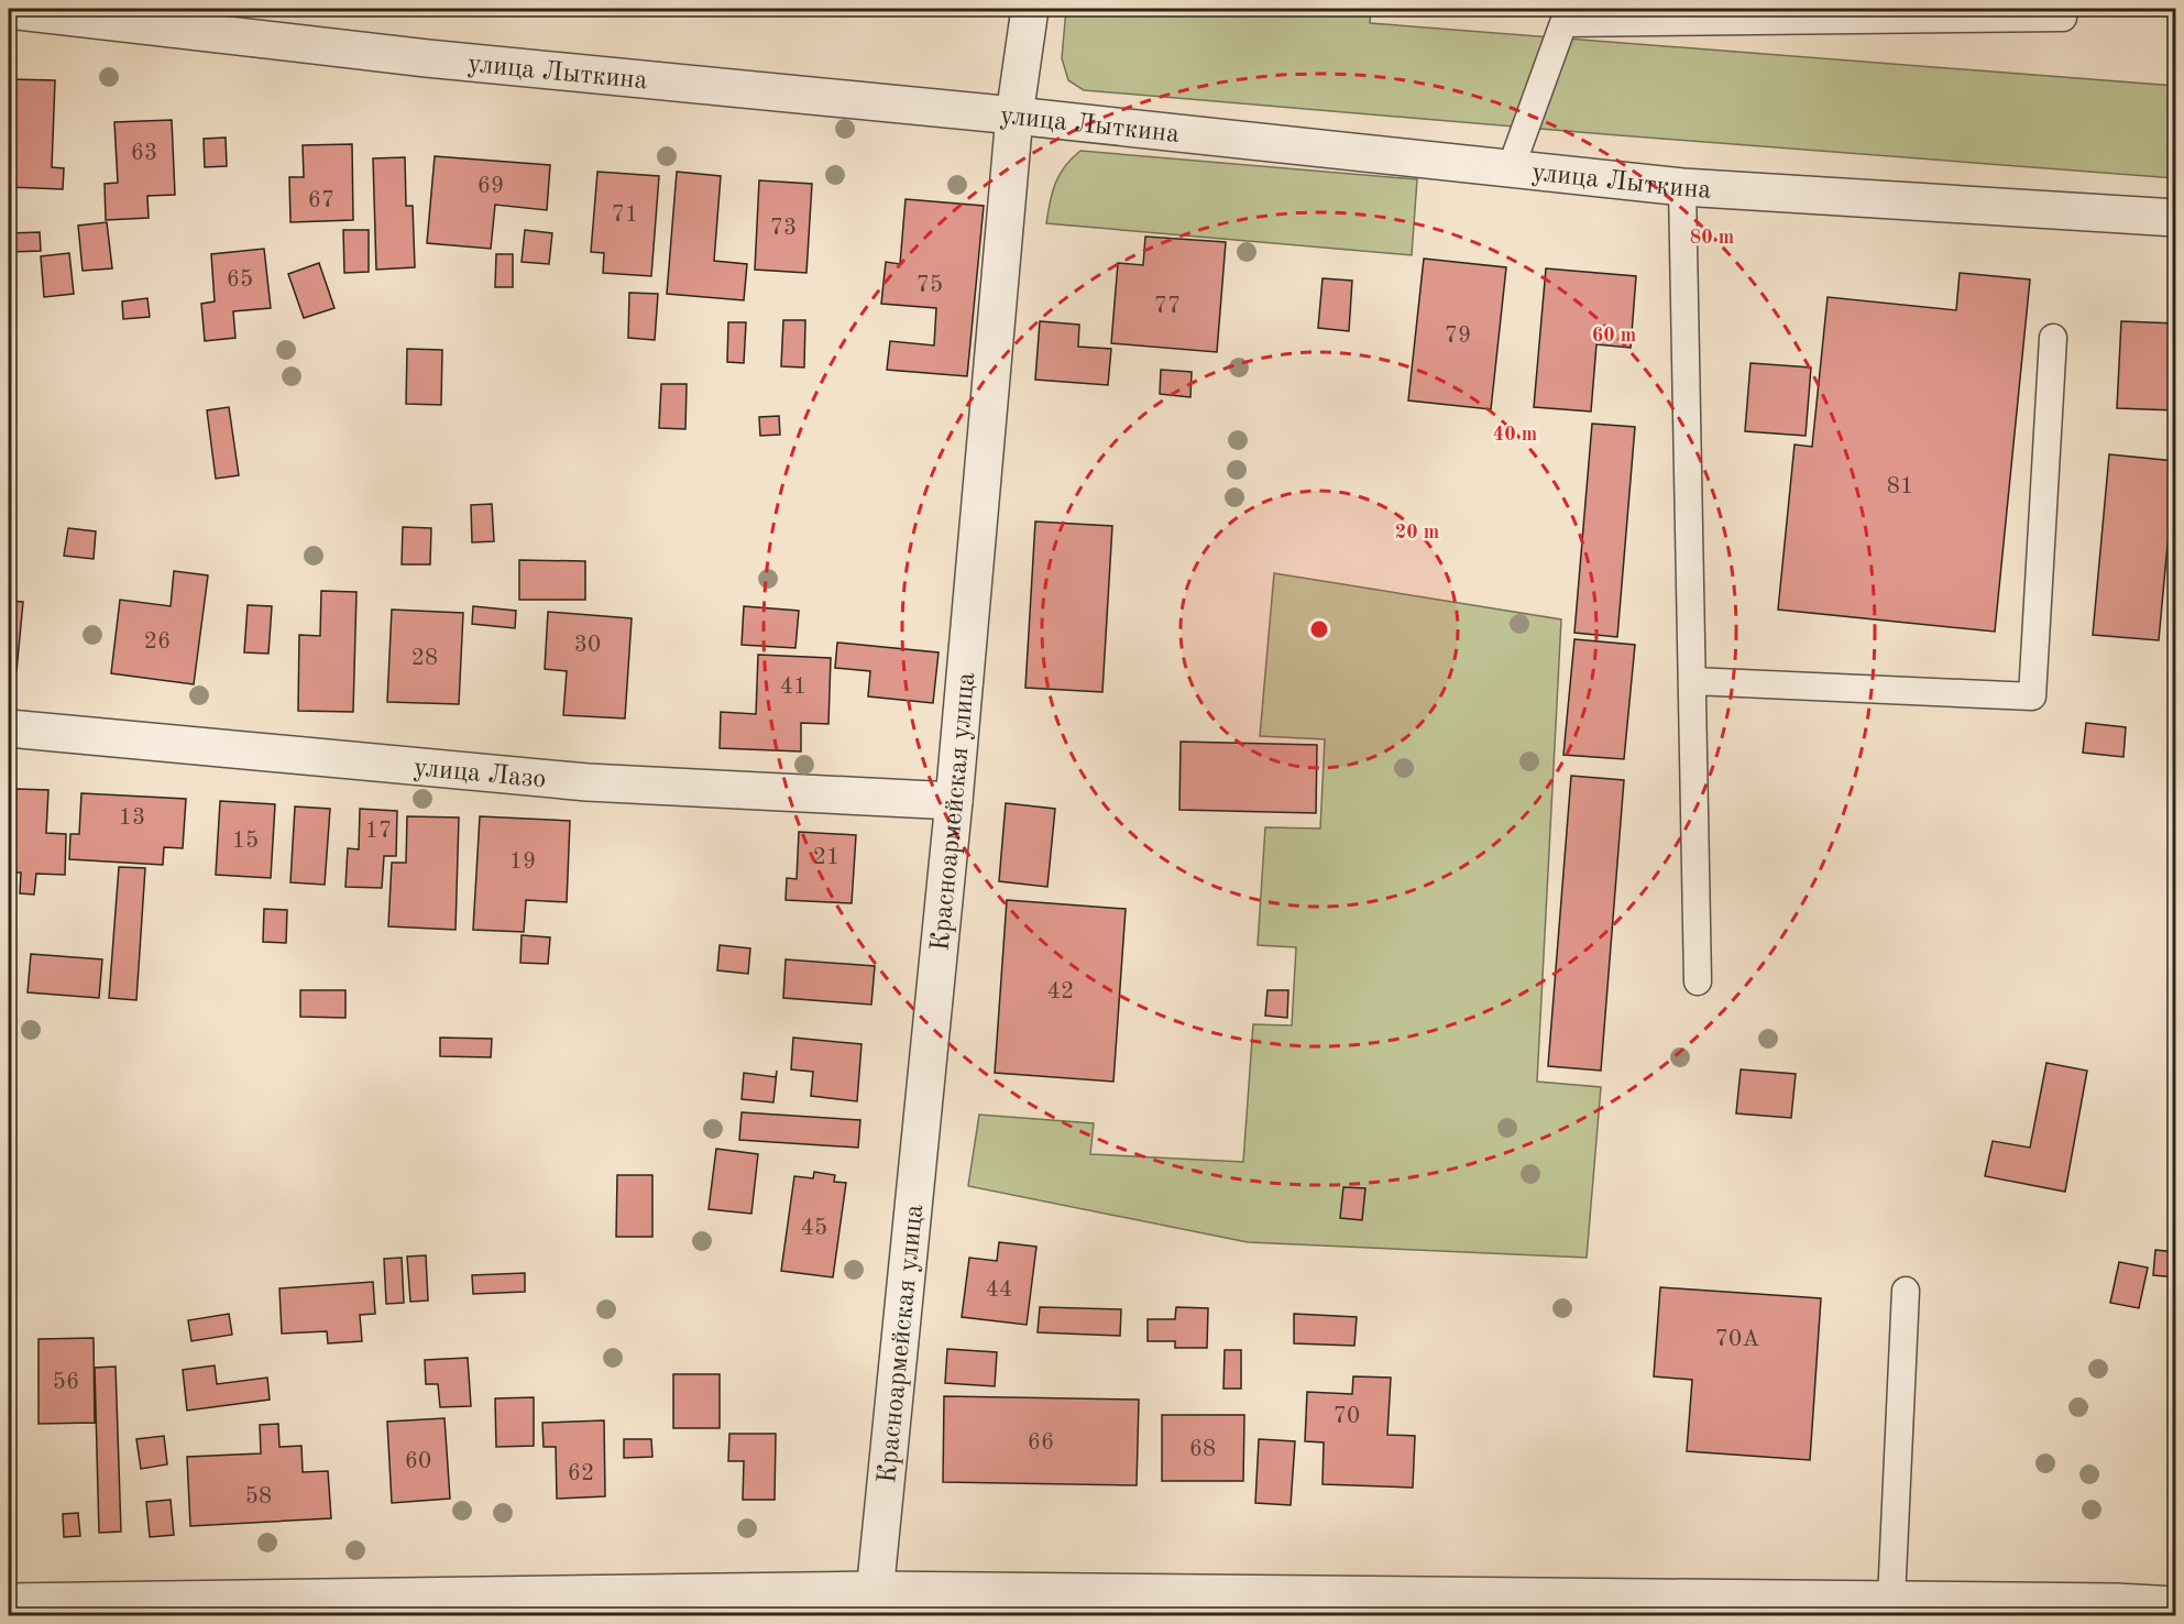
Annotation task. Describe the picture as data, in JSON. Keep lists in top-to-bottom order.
{
  "streets": {
    "street": ["улица Лыткина", "улица Лазо", "Красноармейская улица"]
  },
  "crossings": [
    ["улица Лыткина", "Красноармейская улица"],
    ["улица Лазо", "Красноармейская улица"]
  ],
  "house_numbers": [
    "63",
    "69",
    "67",
    "71",
    "73",
    "65",
    "75",
    "77",
    "79",
    "81",
    "26",
    "30",
    "28",
    "41",
    "13",
    "17",
    "15",
    "21",
    "19",
    "42",
    "45",
    "44",
    "70А",
    "56",
    "70",
    "66",
    "68",
    "60",
    "62",
    "58"
  ],
  "rings": [
    "80 m",
    "60 m",
    "40 m",
    "20 m"
  ]
}
